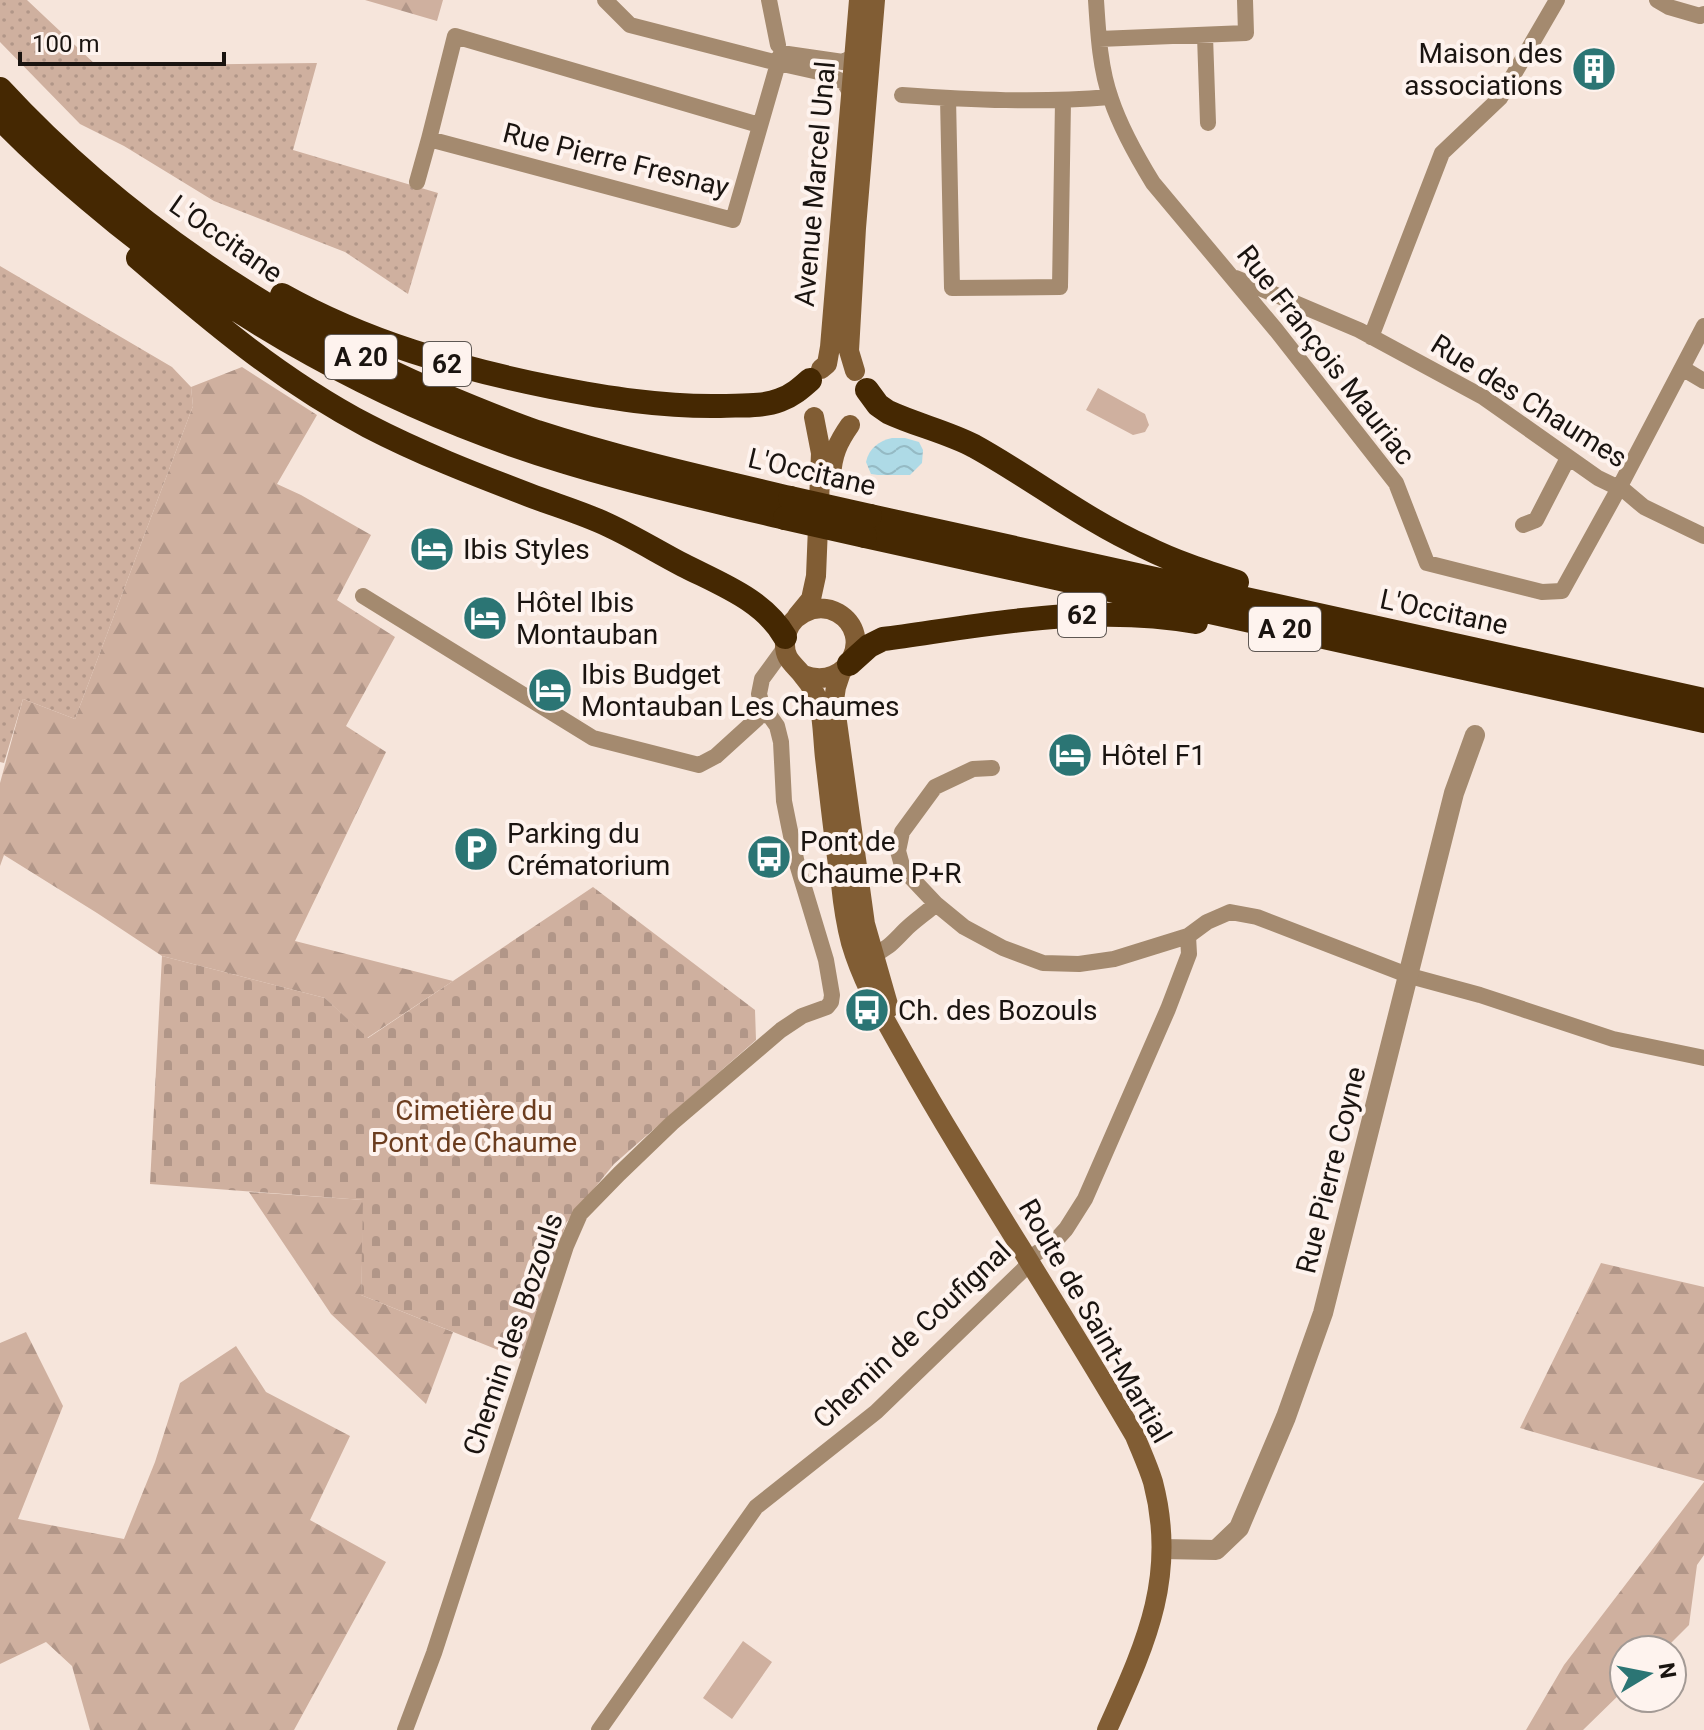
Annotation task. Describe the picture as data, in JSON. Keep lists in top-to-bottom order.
{
  "streets": {
    "highway": ["L'Occitane", "A 20", "62"],
    "main road": ["Avenue Marcel Unal", "Route de Saint-Martial"],
    "street": [
      "Rue Pierre Fresnay",
      "Rue François Mauriac",
      "Rue des Chaumes",
      "Rue Pierre Coyne",
      "Chemin des Bozouls",
      "Chemin de Coufignal"
    ]
  },
  "crossings": [
    ["Avenue Marcel Unal", "62"],
    ["L'Occitane", "62"],
    ["Rue François Mauriac", "Rue des Chaumes"],
    ["62", "Route de Saint-Martial"],
    ["Rue Pierre Coyne", "Route de Saint-Martial"],
    ["Route de Saint-Martial", "Chemin de Coufignal"]
  ],
  "parks": ["Cimetière du Pont de Chaume"],
  "places": {
    "building": ["Maison des associations"],
    "hotel": [
      "Ibis Styles",
      "Hôtel Ibis Montauban",
      "Ibis Budget Montauban Les Chaumes",
      "Hôtel F1"
    ],
    "parking": ["Parking du Crématorium"],
    "bus stop": ["Pont de Chaume P+R", "Ch. des Bozouls"]
  },
  "scale_bar": "100 m",
  "north": "right"
}
